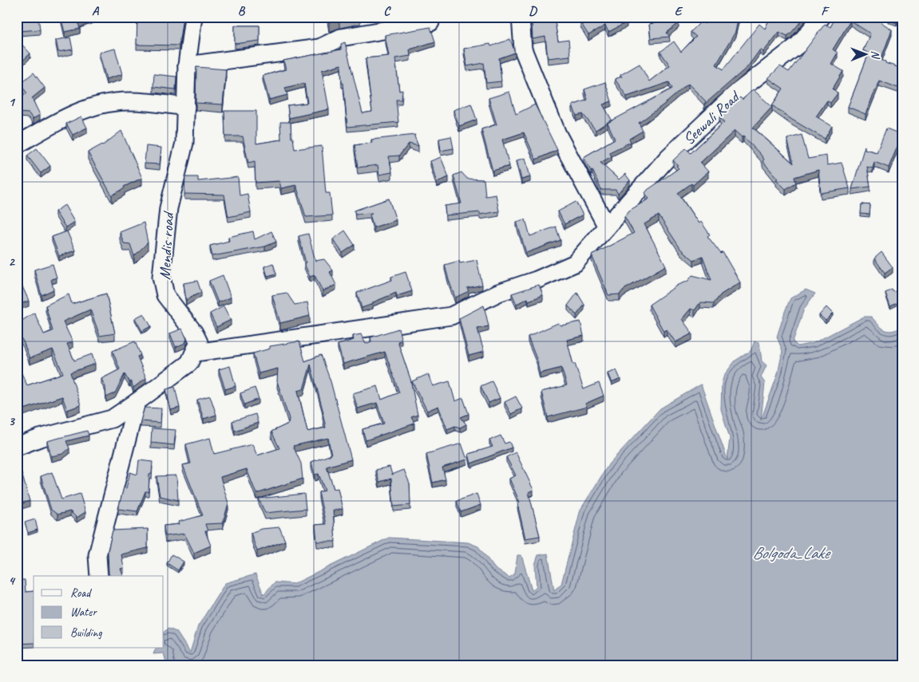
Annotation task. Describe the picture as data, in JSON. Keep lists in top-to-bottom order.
{
  "streets": {
    "street": ["Seewali Road", "Mendis road"]
  },
  "crossings": [
    ["Seewali Road", "Mendis road"]
  ],
  "water": ["Bolgoda_Lake"],
  "legend": ["Road", "Water", "Building"],
  "north": "right",
  "grid": {
    "columns": [
      "A",
      "B",
      "C",
      "D",
      "E",
      "F"
    ],
    "rows": [
      "1",
      "2",
      "3",
      "4"
    ]
  }
}
